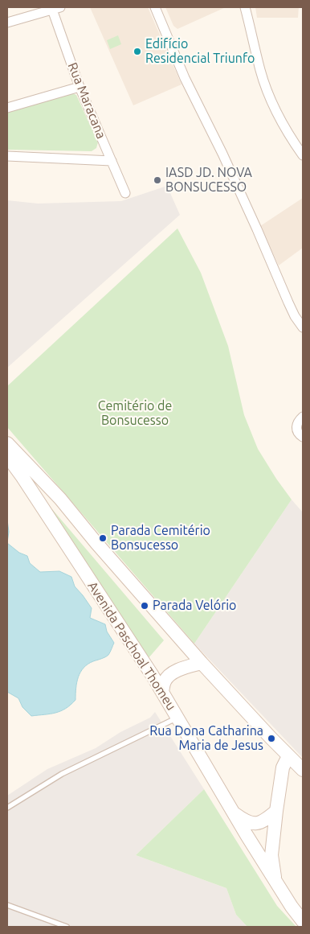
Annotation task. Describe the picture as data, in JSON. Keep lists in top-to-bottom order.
{
  "streets": {
    "main road": ["Avenida Paschoal Thomeu"],
    "street": ["Rua Maracana"]
  },
  "parks": ["Cemitério de Bonsucesso"],
  "places": [
    "Edifício Residencial Triunfo",
    "IASD JD. NOVA BONSUCESSO",
    "Parada Cemitério Bonsucesso",
    "Parada Velório",
    "Rua Dona Catharina Maria de Jesus"
  ]
}
